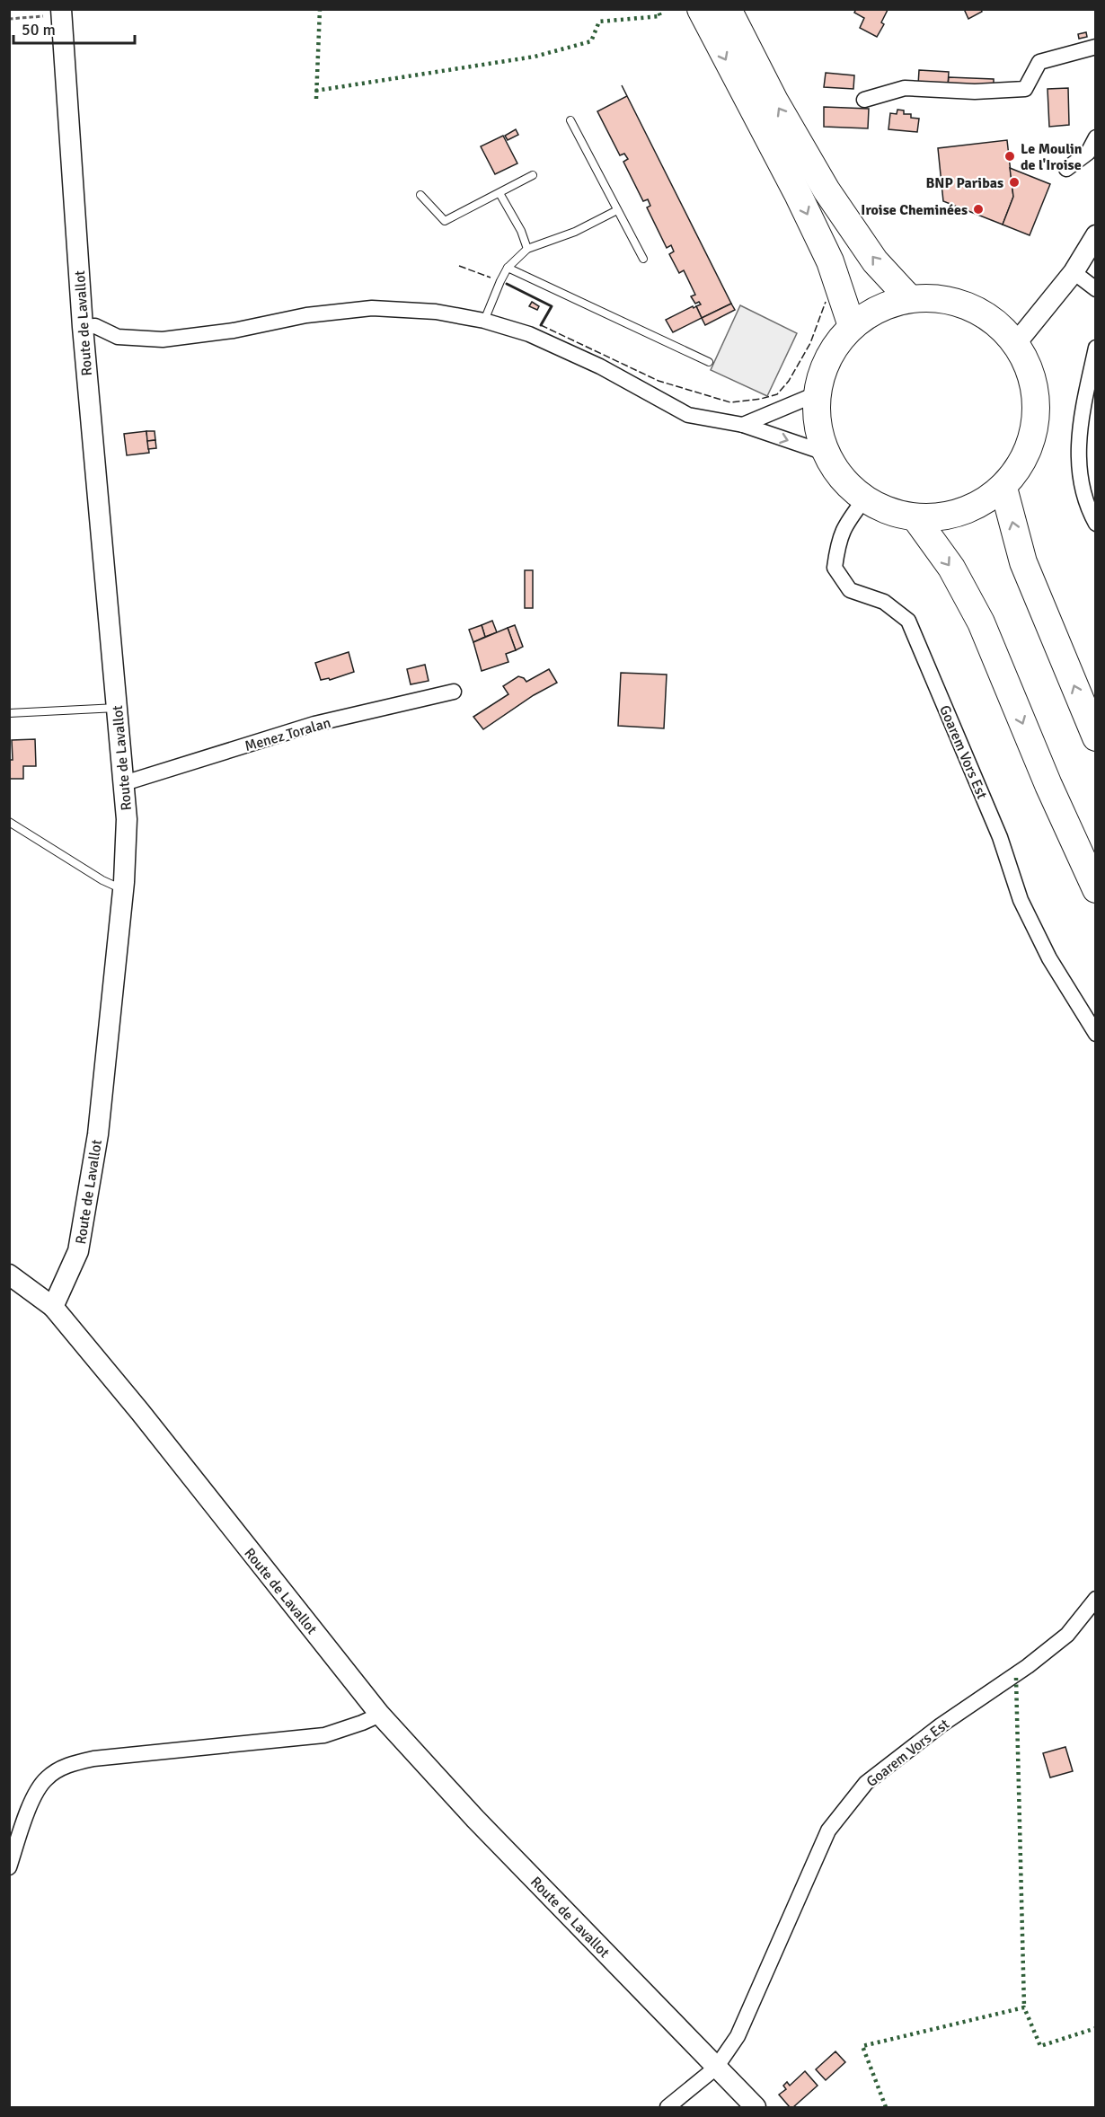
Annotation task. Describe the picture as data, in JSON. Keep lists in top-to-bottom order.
{
  "streets": {
    "street": ["Route de Lavallot", "Menez Toralan", "Goarem Vors Est"]
  },
  "crossings": [
    ["Route de Lavallot", "Menez Toralan"],
    ["Route de Lavallot", "Goarem Vors Est"]
  ],
  "places": ["Le Moulin de l'Iroise", "BNP Paribas", "Iroise Cheminées"],
  "scale_bar": "50 m"
}
